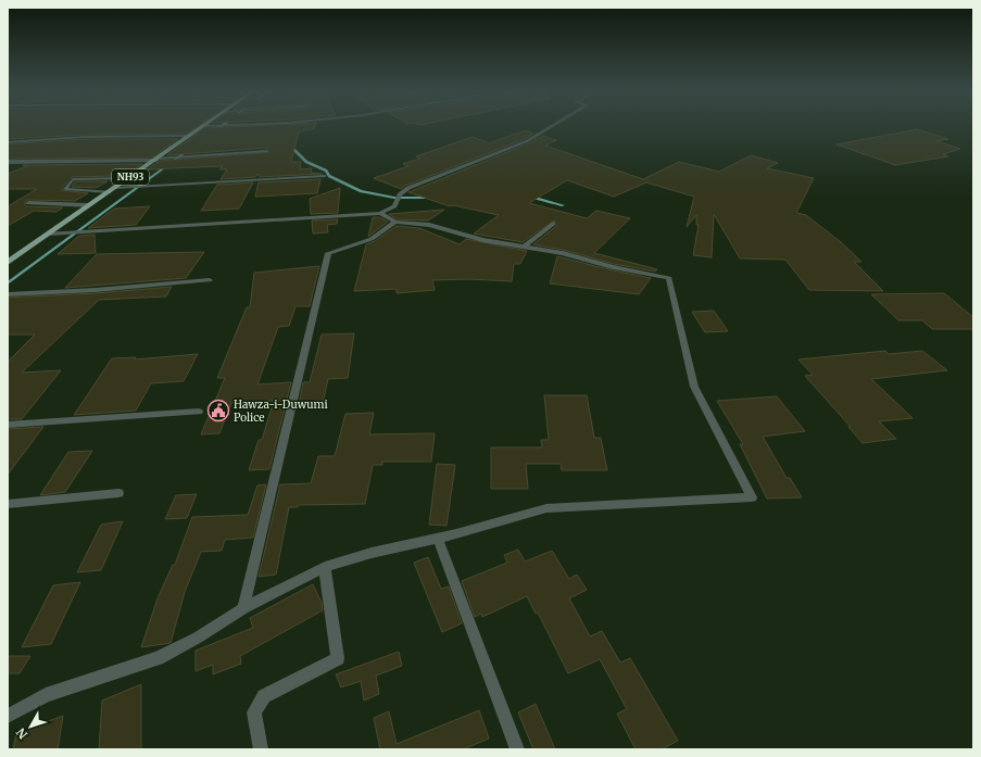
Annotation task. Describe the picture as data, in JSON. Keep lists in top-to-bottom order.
{
  "streets": {
    "main road": ["NH93"]
  },
  "places": {
    "public building": ["Hawza-i-Duwumi Police"]
  },
  "north": "bottom left"
}
